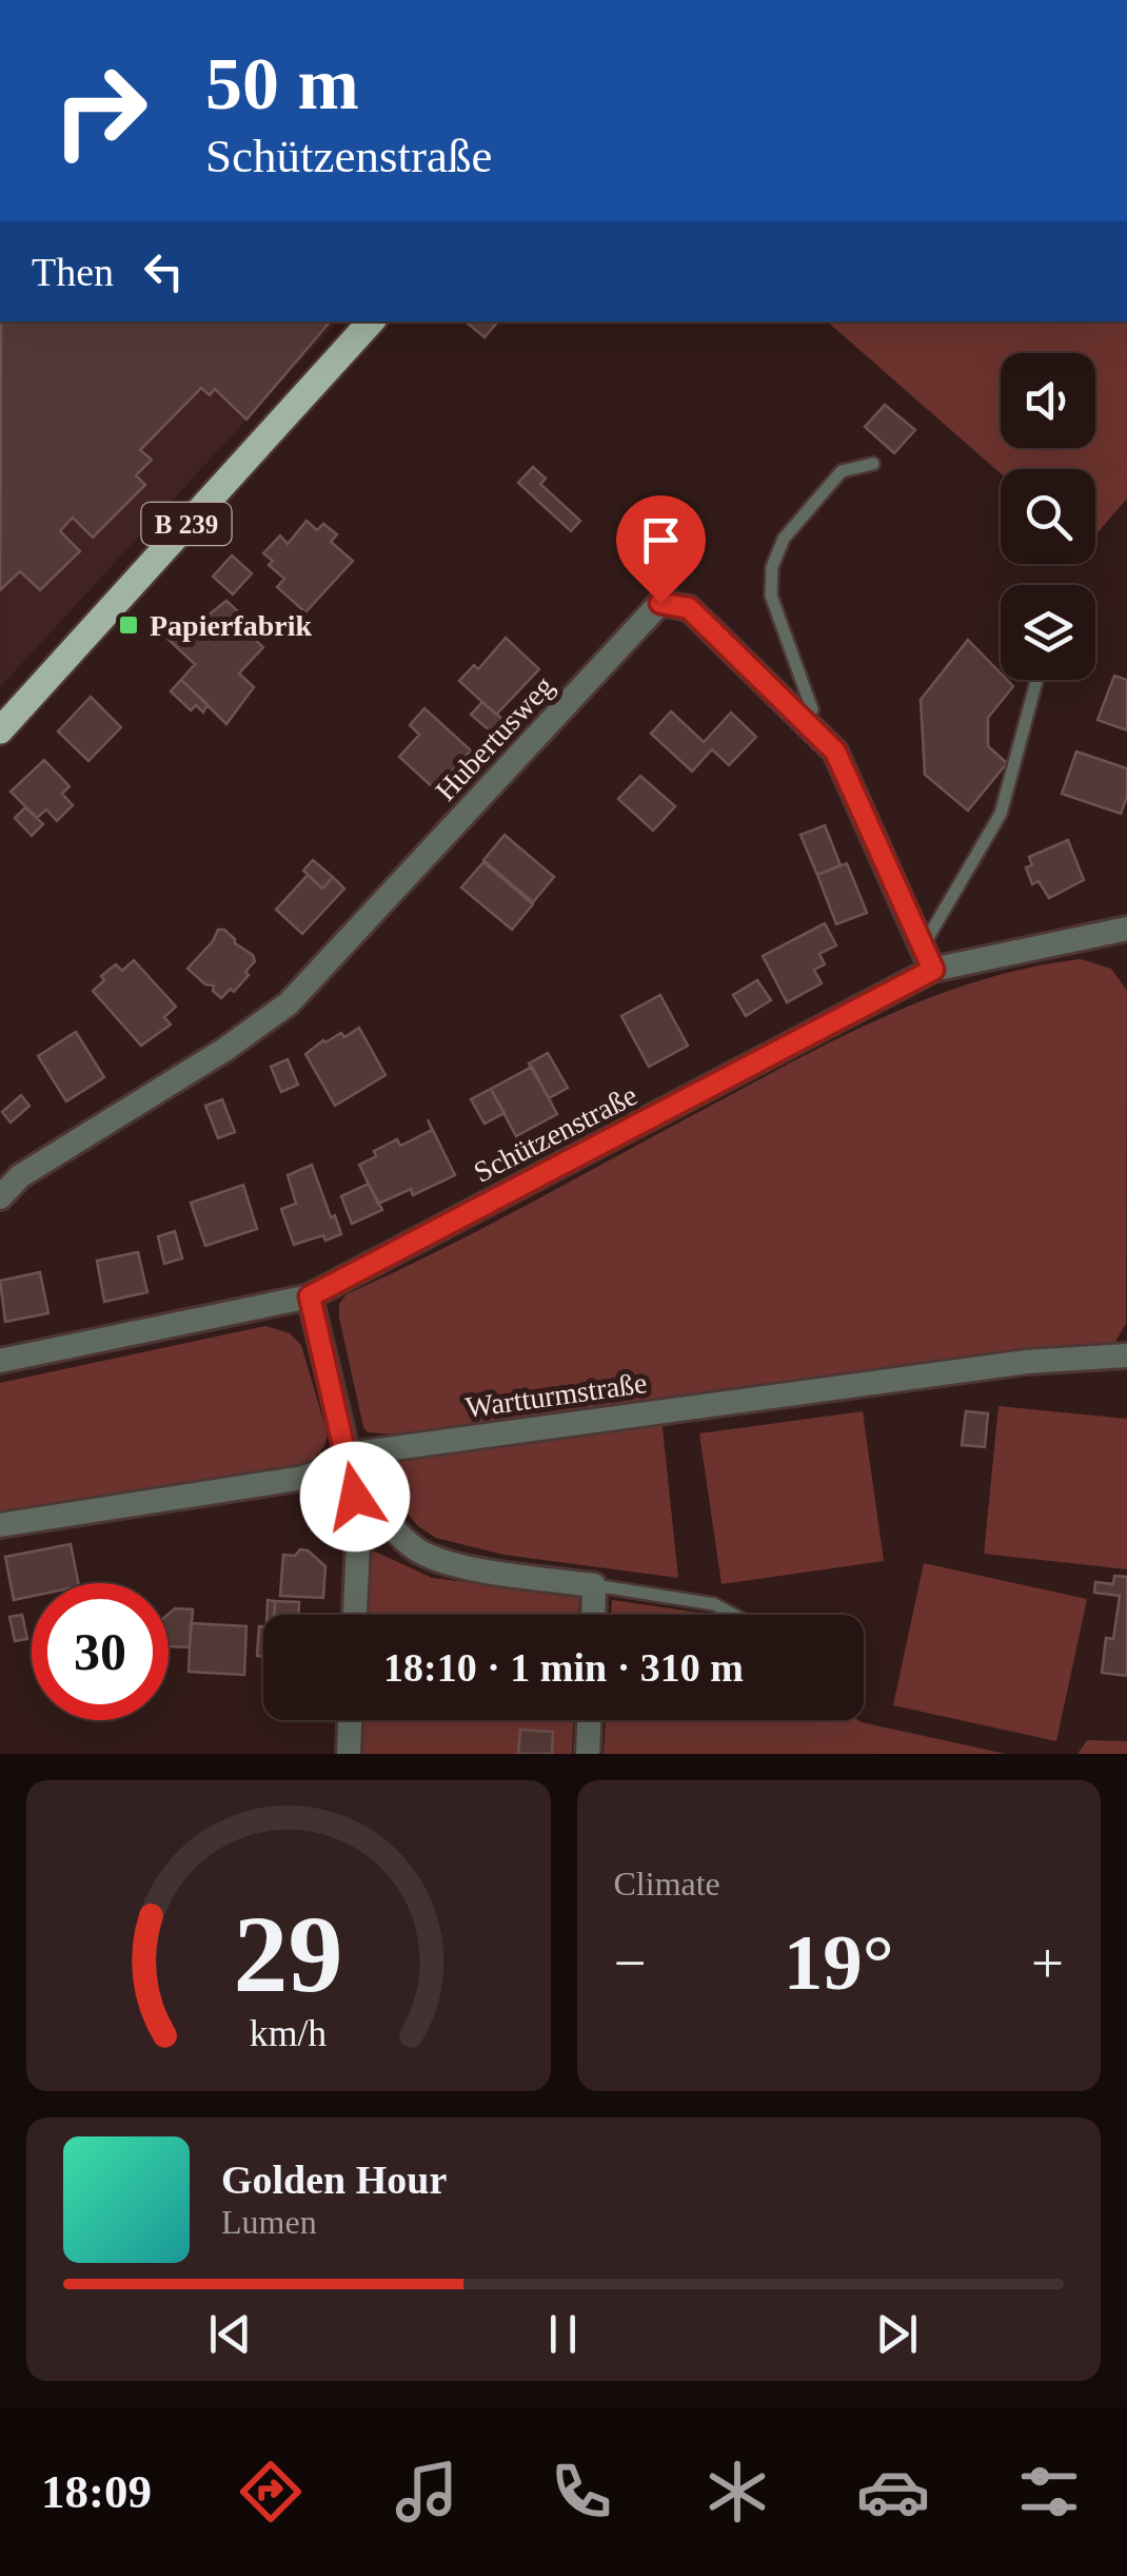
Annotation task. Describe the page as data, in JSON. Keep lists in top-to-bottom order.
{
  "streets": {
    "main road": ["B 239"],
    "street": ["Hubertusweg", "Schützenstraße", "Wartturmstraße"]
  },
  "crossings": [
    ["Hubertusweg", "Schützenstraße"]
  ],
  "places": {
    "transit": ["Papierfabrik"]
  },
  "page": {
    "turn": ["50 m", "Schützenstraße"],
    "then": "Then",
    "limit": "30",
    "trip": "18:10 · 1 min · 310 m",
    "tile": "Climate",
    "heat": ["−", "19°", "+"],
    "song": ["Golden Hour", "Lumen"],
    "tabs": "18:09",
    "gauge": ["29", "km/h"]
  }
}
